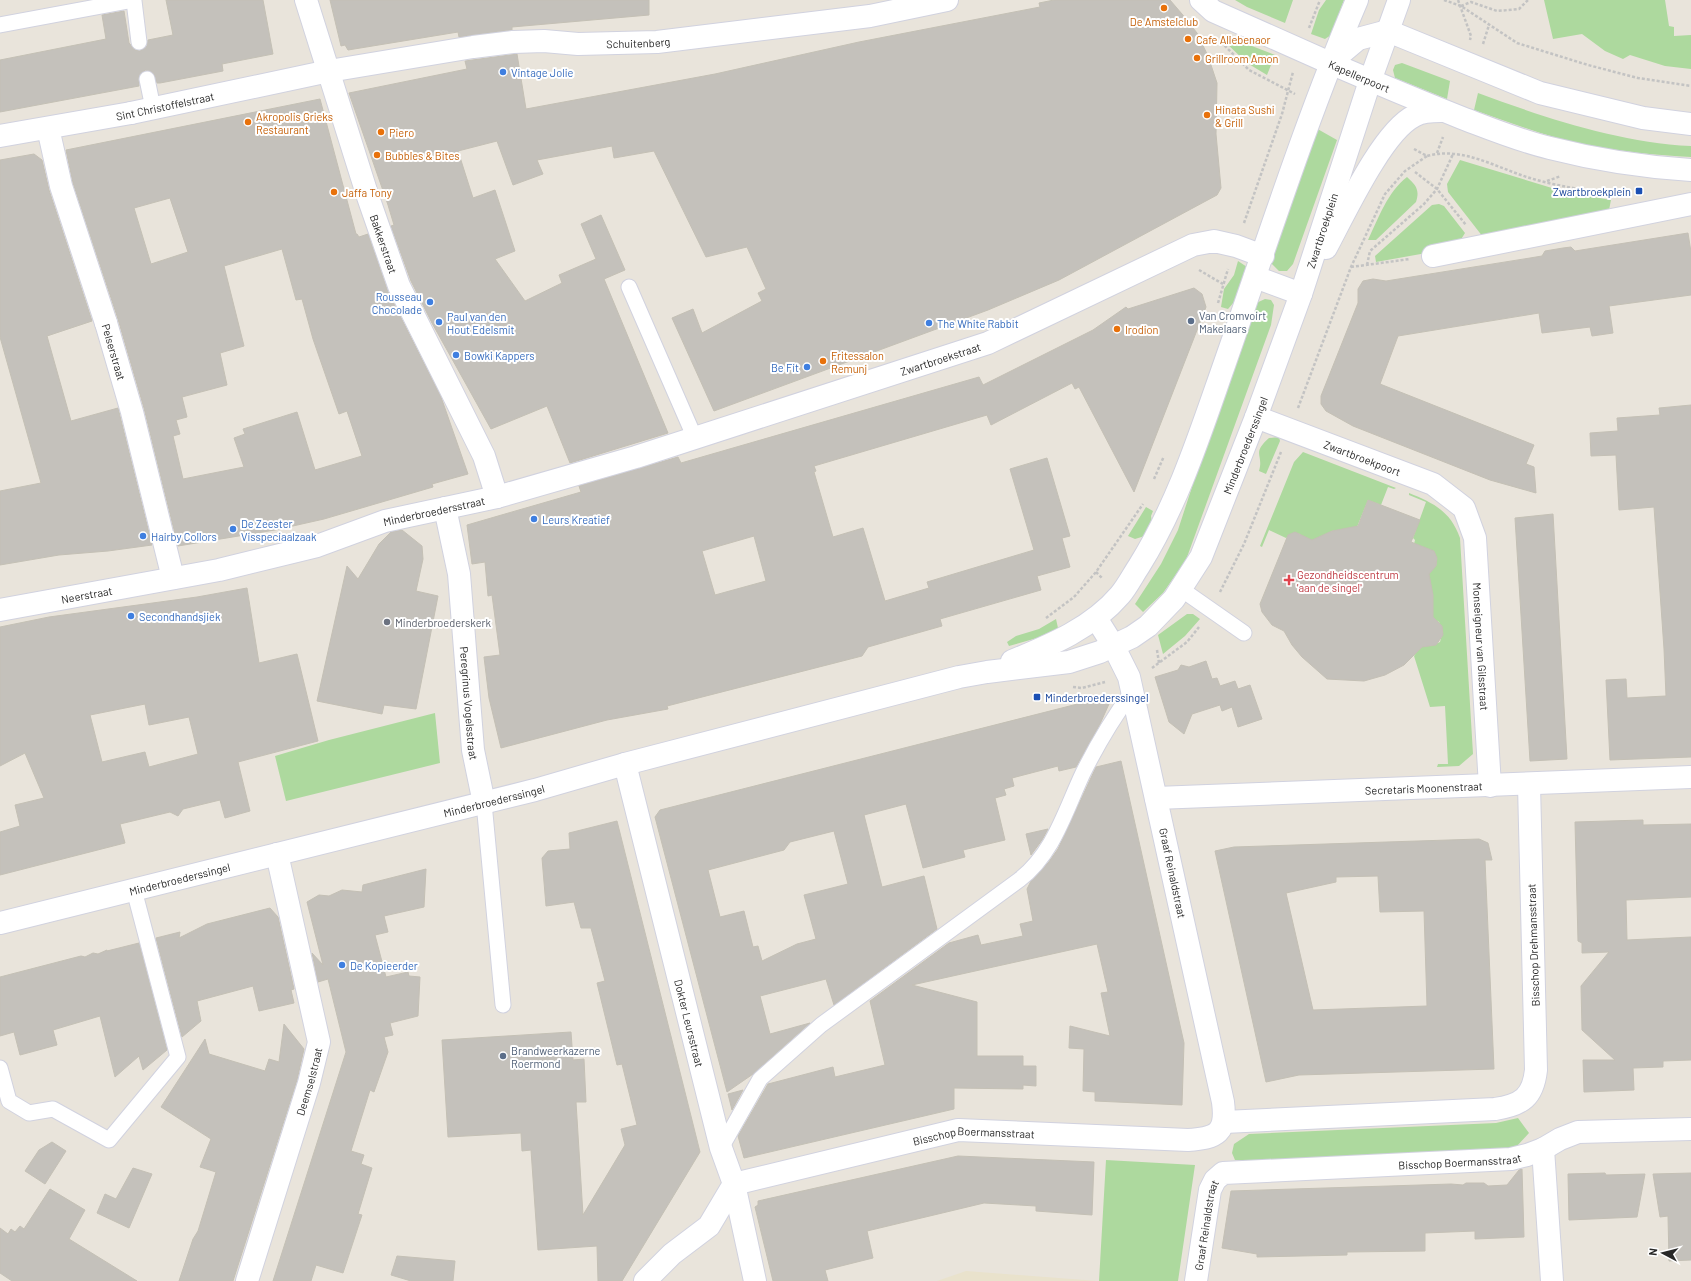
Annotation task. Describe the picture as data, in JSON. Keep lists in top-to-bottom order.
{
  "streets": {
    "street": [
      "Schuitenberg",
      "Kapellerpoort",
      "Sint Christoffelstraat",
      "Zwartbroekplein",
      "Bakkerstraat",
      "Pelserstraat",
      "Zwartbroekstraat",
      "Minderbroederssingel",
      "Zwartbroekpoort",
      "Minderbroedersstraat",
      "Neerstraat",
      "Monseigneur van Gilsstraat",
      "Peregrinus Vogelsstraat",
      "Secretaris Moonenstraat",
      "Graaf Reinaldstraat",
      "Bisschop Drehmansstraat",
      "Dokter Leursstraat",
      "Deemselstraat",
      "Bisschop Boermansstraat"
    ]
  },
  "crossings": [
    ["Schuitenberg", "Sint Christoffelstraat"],
    ["Schuitenberg", "Bakkerstraat"],
    ["Kapellerpoort", "Zwartbroekplein"],
    ["Sint Christoffelstraat", "Bakkerstraat"],
    ["Sint Christoffelstraat", "Pelserstraat"],
    ["Zwartbroekplein", "Minderbroederssingel"],
    ["Bakkerstraat", "Minderbroedersstraat"],
    ["Pelserstraat", "Minderbroedersstraat"],
    ["Pelserstraat", "Neerstraat"],
    ["Zwartbroekstraat", "Minderbroedersstraat"],
    ["Minderbroederssingel", "Zwartbroekpoort"],
    ["Minderbroederssingel", "Peregrinus Vogelsstraat"],
    ["Minderbroederssingel", "Graaf Reinaldstraat"],
    ["Minderbroederssingel", "Dokter Leursstraat"],
    ["Minderbroederssingel", "Deemselstraat"],
    ["Zwartbroekpoort", "Monseigneur van Gilsstraat"],
    ["Minderbroedersstraat", "Neerstraat"],
    ["Minderbroedersstraat", "Peregrinus Vogelsstraat"],
    ["Monseigneur van Gilsstraat", "Secretaris Moonenstraat"],
    ["Secretaris Moonenstraat", "Graaf Reinaldstraat"],
    ["Secretaris Moonenstraat", "Bisschop Drehmansstraat"],
    ["Graaf Reinaldstraat", "Bisschop Boermansstraat"],
    ["Bisschop Drehmansstraat", "Bisschop Boermansstraat"],
    ["Dokter Leursstraat", "Bisschop Boermansstraat"]
  ],
  "places": {
    "other": [
      "De Amstelclub",
      "Cafe Allebenaor",
      "Grillroom Amon",
      "Vintage Jolie",
      "Hinata Sushi & Grill",
      "Akropolis Grieks Restaurant",
      "Piero",
      "Bubbles & Bites",
      "Jaffa Tony",
      "Rousseau Chocolade",
      "Van Cromvoirt Makelaars",
      "Paul van den Hout Edelsmit",
      "The White Rabbit",
      "Irodion",
      "Bowki Kappers",
      "Fritessalon Remunj",
      "Be Fit",
      "Leurs Kreatief",
      "De Zeester Visspeciaalzaak",
      "Hairby Collors",
      "Secondhandsjiek",
      "Minderbroederskerk",
      "De Kopieerder",
      "Brandweerkazerne Roermond"
    ],
    "transit": ["Zwartbroekplein", "Minderbroederssingel"],
    "health": ["Gezondheidscentrum 'aan de singel'"]
  },
  "north": "left"
}
